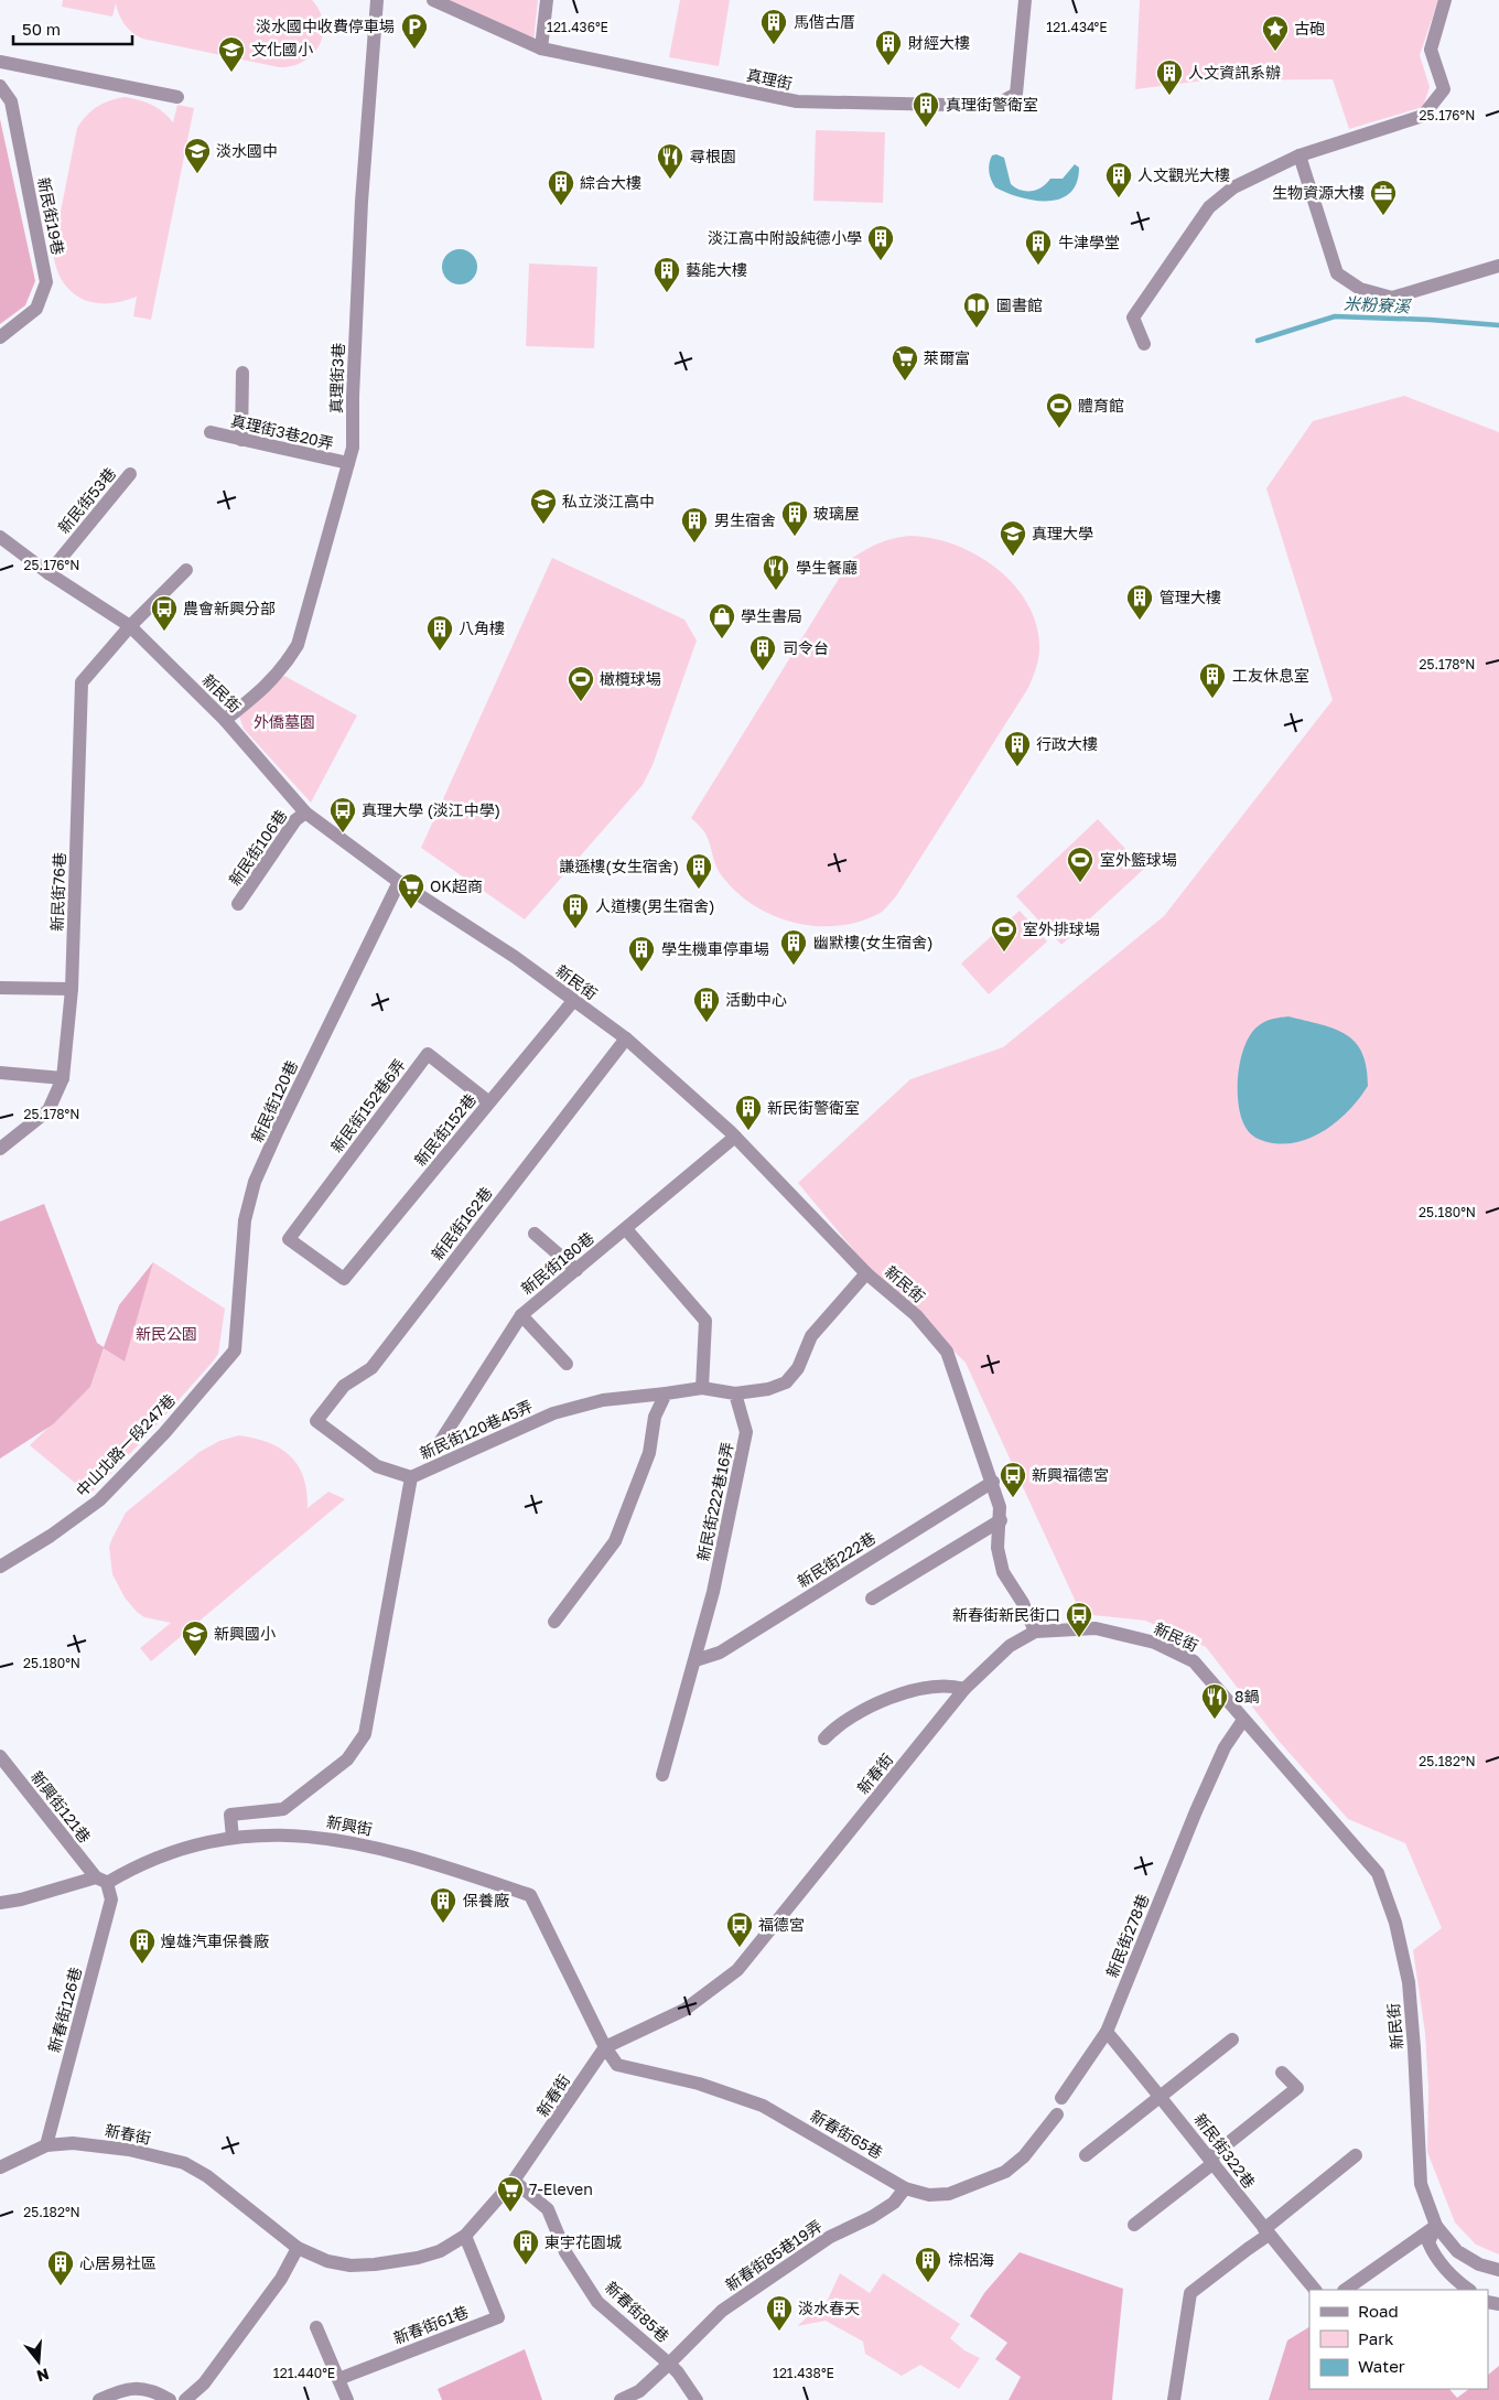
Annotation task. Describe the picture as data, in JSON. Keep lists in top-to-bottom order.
{
  "streets": {
    "street": [
      "真理街",
      "新民街19巷",
      "真理街3巷",
      "真理街3巷20弄",
      "新民街53巷",
      "新民街",
      "新民街106巷",
      "新民街76巷",
      "新民街120巷",
      "新民街152巷6弄",
      "新民街152巷",
      "新民街162巷",
      "新民街180巷",
      "新民街120巷45弄",
      "中山北路一段247巷",
      "新民街222巷16弄",
      "新民街222巷",
      "新春街",
      "新興街121巷",
      "新興街",
      "新民街278巷",
      "新春街126巷",
      "新春街65巷",
      "新民街322巷",
      "新春街85巷19弄",
      "新春街85巷",
      "新春街61巷"
    ]
  },
  "crossings": [
    ["真理街3巷", "真理街3巷20弄"],
    ["真理街3巷", "新民街"],
    ["新民街53巷", "新民街"],
    ["新民街", "新民街106巷"],
    ["新民街", "新民街76巷"],
    ["新民街", "新民街120巷"],
    ["新民街", "新民街152巷"],
    ["新民街", "新民街162巷"],
    ["新民街", "新民街180巷"],
    ["新民街", "新民街222巷"],
    ["新民街", "新春街"],
    ["新民街", "新民街278巷"],
    ["新民街120巷", "中山北路一段247巷"],
    ["新民街152巷6弄", "新民街152巷"],
    ["新民街162巷", "新民街120巷45弄"],
    ["新民街222巷16弄", "新民街222巷"],
    ["新春街", "新興街"],
    ["新春街", "新春街126巷"],
    ["新春街", "新春街65巷"],
    ["新春街", "新春街85巷"],
    ["新春街", "新春街61巷"],
    ["新興街121巷", "新興街"],
    ["新興街121巷", "新春街126巷"],
    ["新興街", "新春街126巷"],
    ["新興街", "新春街65巷"],
    ["新民街278巷", "新民街322巷"],
    ["新春街65巷", "新春街85巷19弄"],
    ["新春街85巷19弄", "新春街85巷"]
  ],
  "water": ["米粉寮溪"],
  "parks": ["外僑墓園", "新民公園"],
  "places": {
    "building": [
      "馬偕古厝",
      "財經大樓",
      "人文資訊系辦",
      "真理街警衛室",
      "人文觀光大樓",
      "綜合大樓",
      "淡江高中附設純德小學",
      "牛津學堂",
      "藝能大樓",
      "玻璃屋",
      "男生宿舍",
      "管理大樓",
      "八角樓",
      "司令台",
      "工友休息室",
      "行政大樓",
      "謙遜樓(女生宿舍)",
      "人道樓(男生宿舍)",
      "幽默樓(女生宿舍)",
      "學生機車停車場",
      "活動中心",
      "新民街警衛室",
      "保養廠",
      "煌雄汽車保養廠",
      "東宇花園城",
      "棕梠海",
      "心居易社區",
      "淡水春天"
    ],
    "parking": ["淡水國中收費停車場"],
    "place": ["古砲"],
    "school or university": [
      "文化國小",
      "淡水國中",
      "私立淡江高中",
      "真理大學",
      "新興國小"
    ],
    "restaurant": ["尋根園", "學生餐廳", "8鍋"],
    "office": ["生物資源大樓"],
    "library": ["圖書館"],
    "supermarket": ["萊爾富", "OK超商", "7-Eleven"],
    "sports": [
      "體育館",
      "橄欖球場",
      "室外籃球場",
      "室外排球場"
    ],
    "bus stop": [
      "農會新興分部",
      "真理大學 (淡江中學)",
      "新興福德宮",
      "新春街新民街口",
      "福德宮"
    ],
    "shop": ["學生書局"]
  },
  "legend": ["Road", "Park", "Water"],
  "scale_bar": "50 m",
  "north": "bottom",
  "coordinates": [
    "121.436°E",
    "121.434°E",
    "25.176°N",
    "25.178°N",
    "25.180°N",
    "25.182°N",
    "121.440°E",
    "121.438°E"
  ]
}
